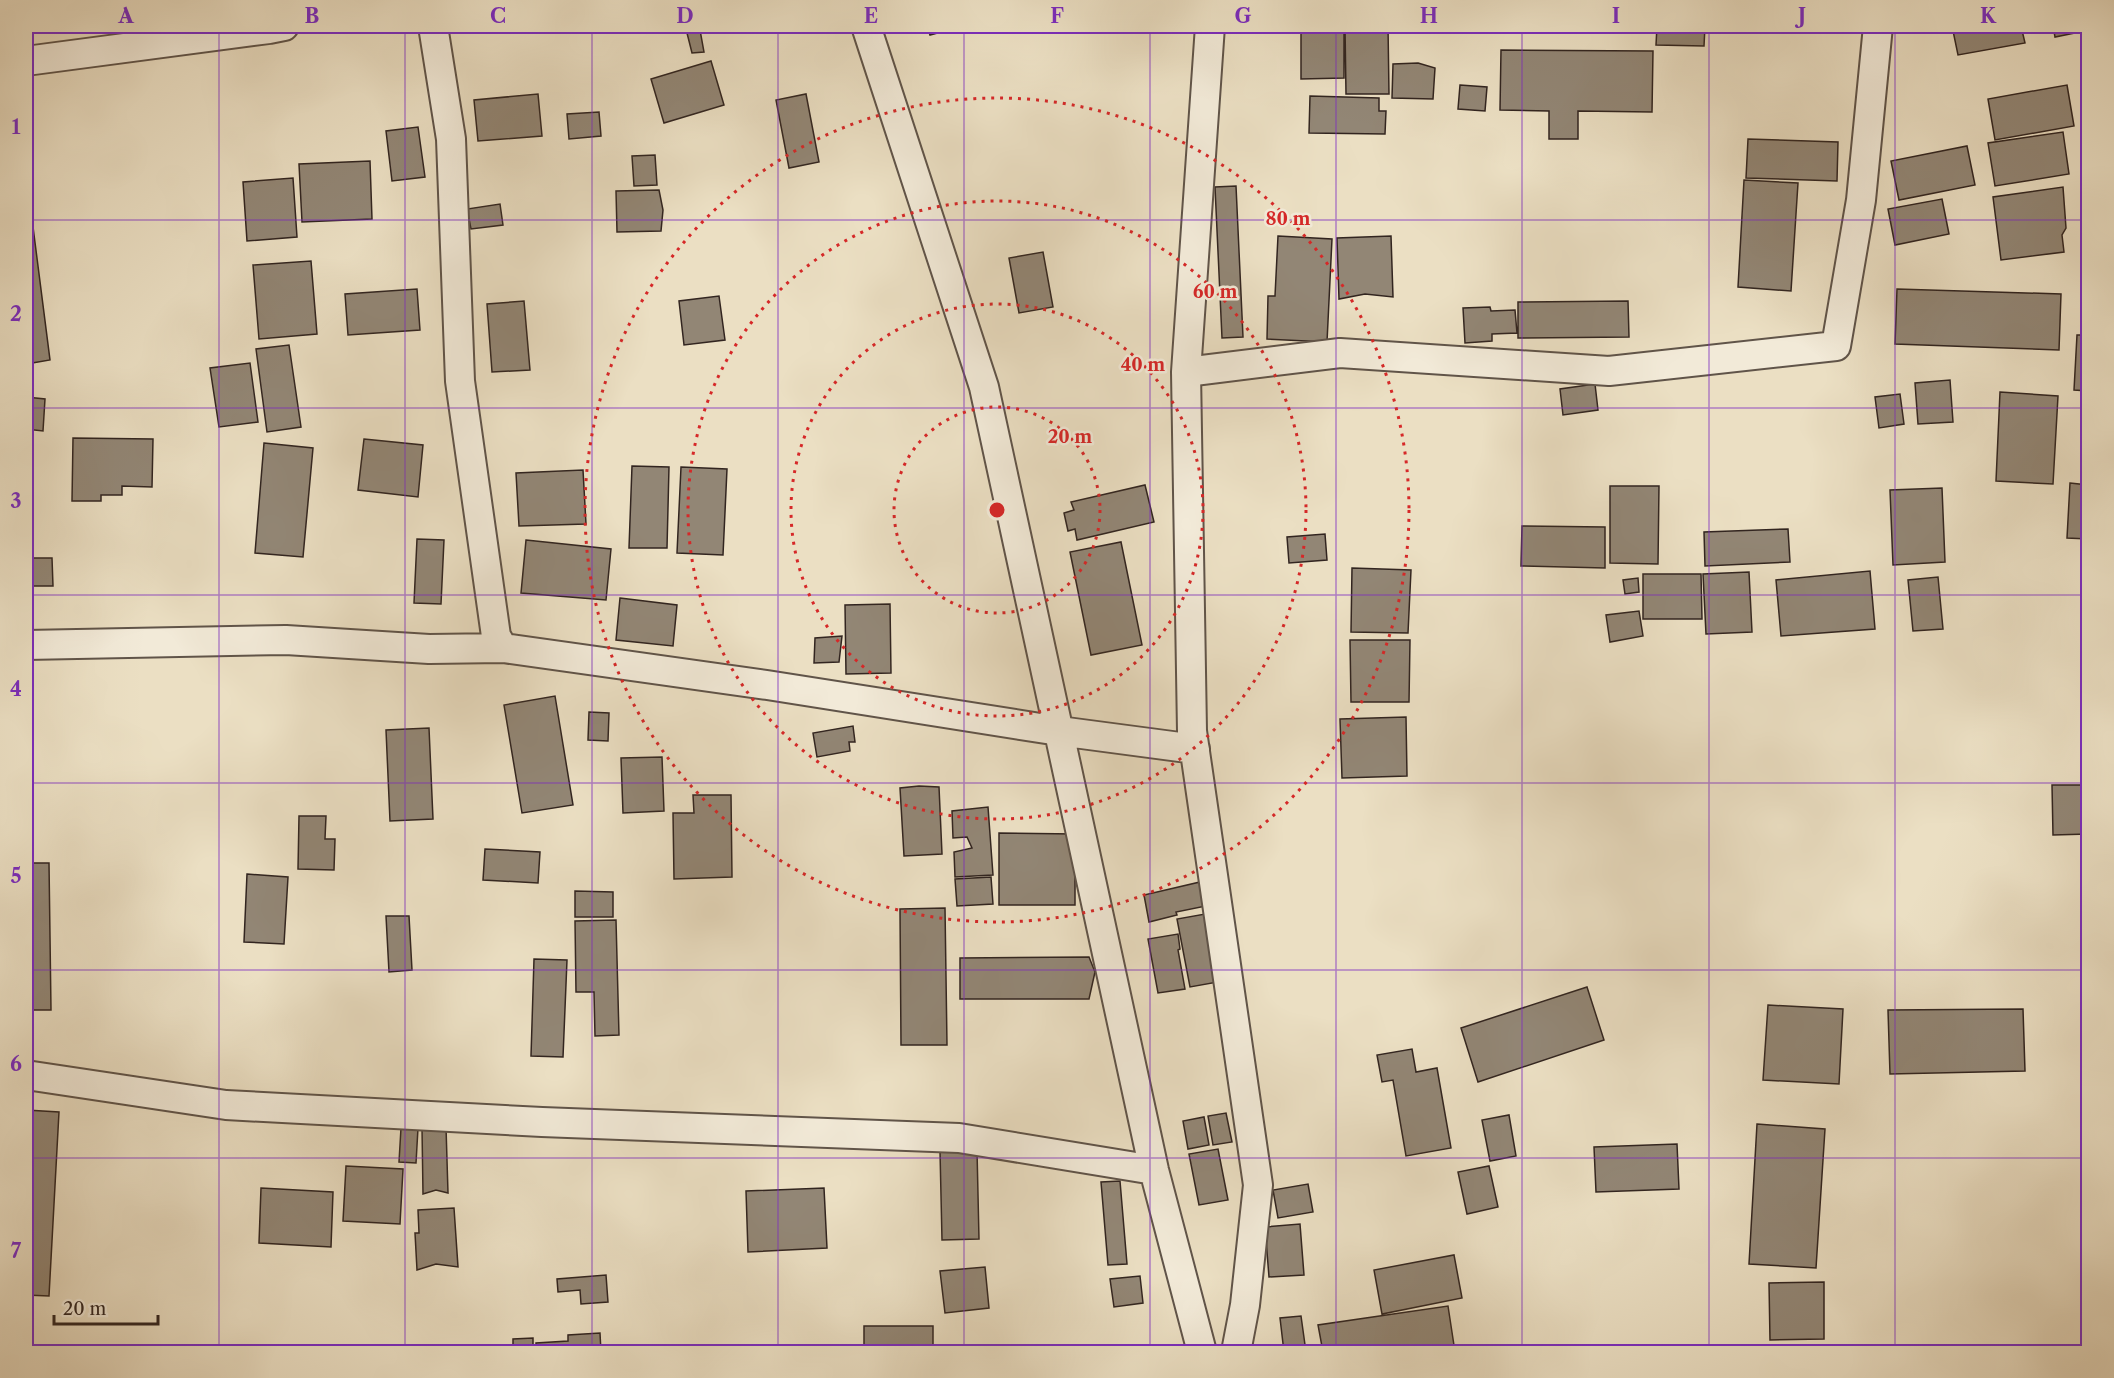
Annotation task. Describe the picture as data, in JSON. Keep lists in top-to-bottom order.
{
  "scale_bar": "20 m",
  "grid": {
    "columns": [
      "A",
      "B",
      "C",
      "D",
      "E",
      "F",
      "G",
      "H",
      "I",
      "J",
      "K"
    ],
    "rows": [
      "1",
      "2",
      "3",
      "4",
      "5",
      "6",
      "7"
    ]
  },
  "rings": [
    "80 m",
    "60 m",
    "40 m",
    "20 m"
  ]
}
